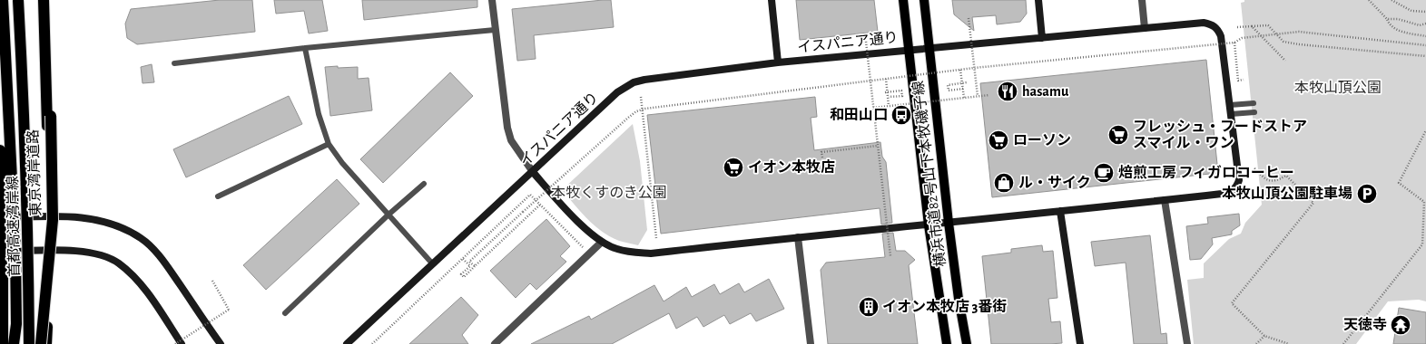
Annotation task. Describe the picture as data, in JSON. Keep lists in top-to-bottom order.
{
  "streets": {
    "highway": ["東京湾岸道路", "首都高速湾岸線"],
    "main road": ["横浜市道82号山下本牧磯子線"],
    "street": ["イスパニア通り"]
  },
  "crossings": [
    ["イスパニア通り", "横浜市道82号山下本牧磯子線"]
  ],
  "parks": ["本牧山頂公園", "本牧くすのき公園"],
  "places": {
    "restaurant": ["hasamu"],
    "bus stop": ["和田山口"],
    "supermarket": ["フレッシュ・フードストア スマイル・ワン", "ローソン", "イオン本牧店"],
    "cafe": ["焙煎工房 フィガロコーヒー"],
    "shop": ["ル・サイク"],
    "parking": ["本牧山頂公園駐車場"],
    "building": ["イオン本牧店 3番街"],
    "temple": ["天徳寺"]
  }
}
